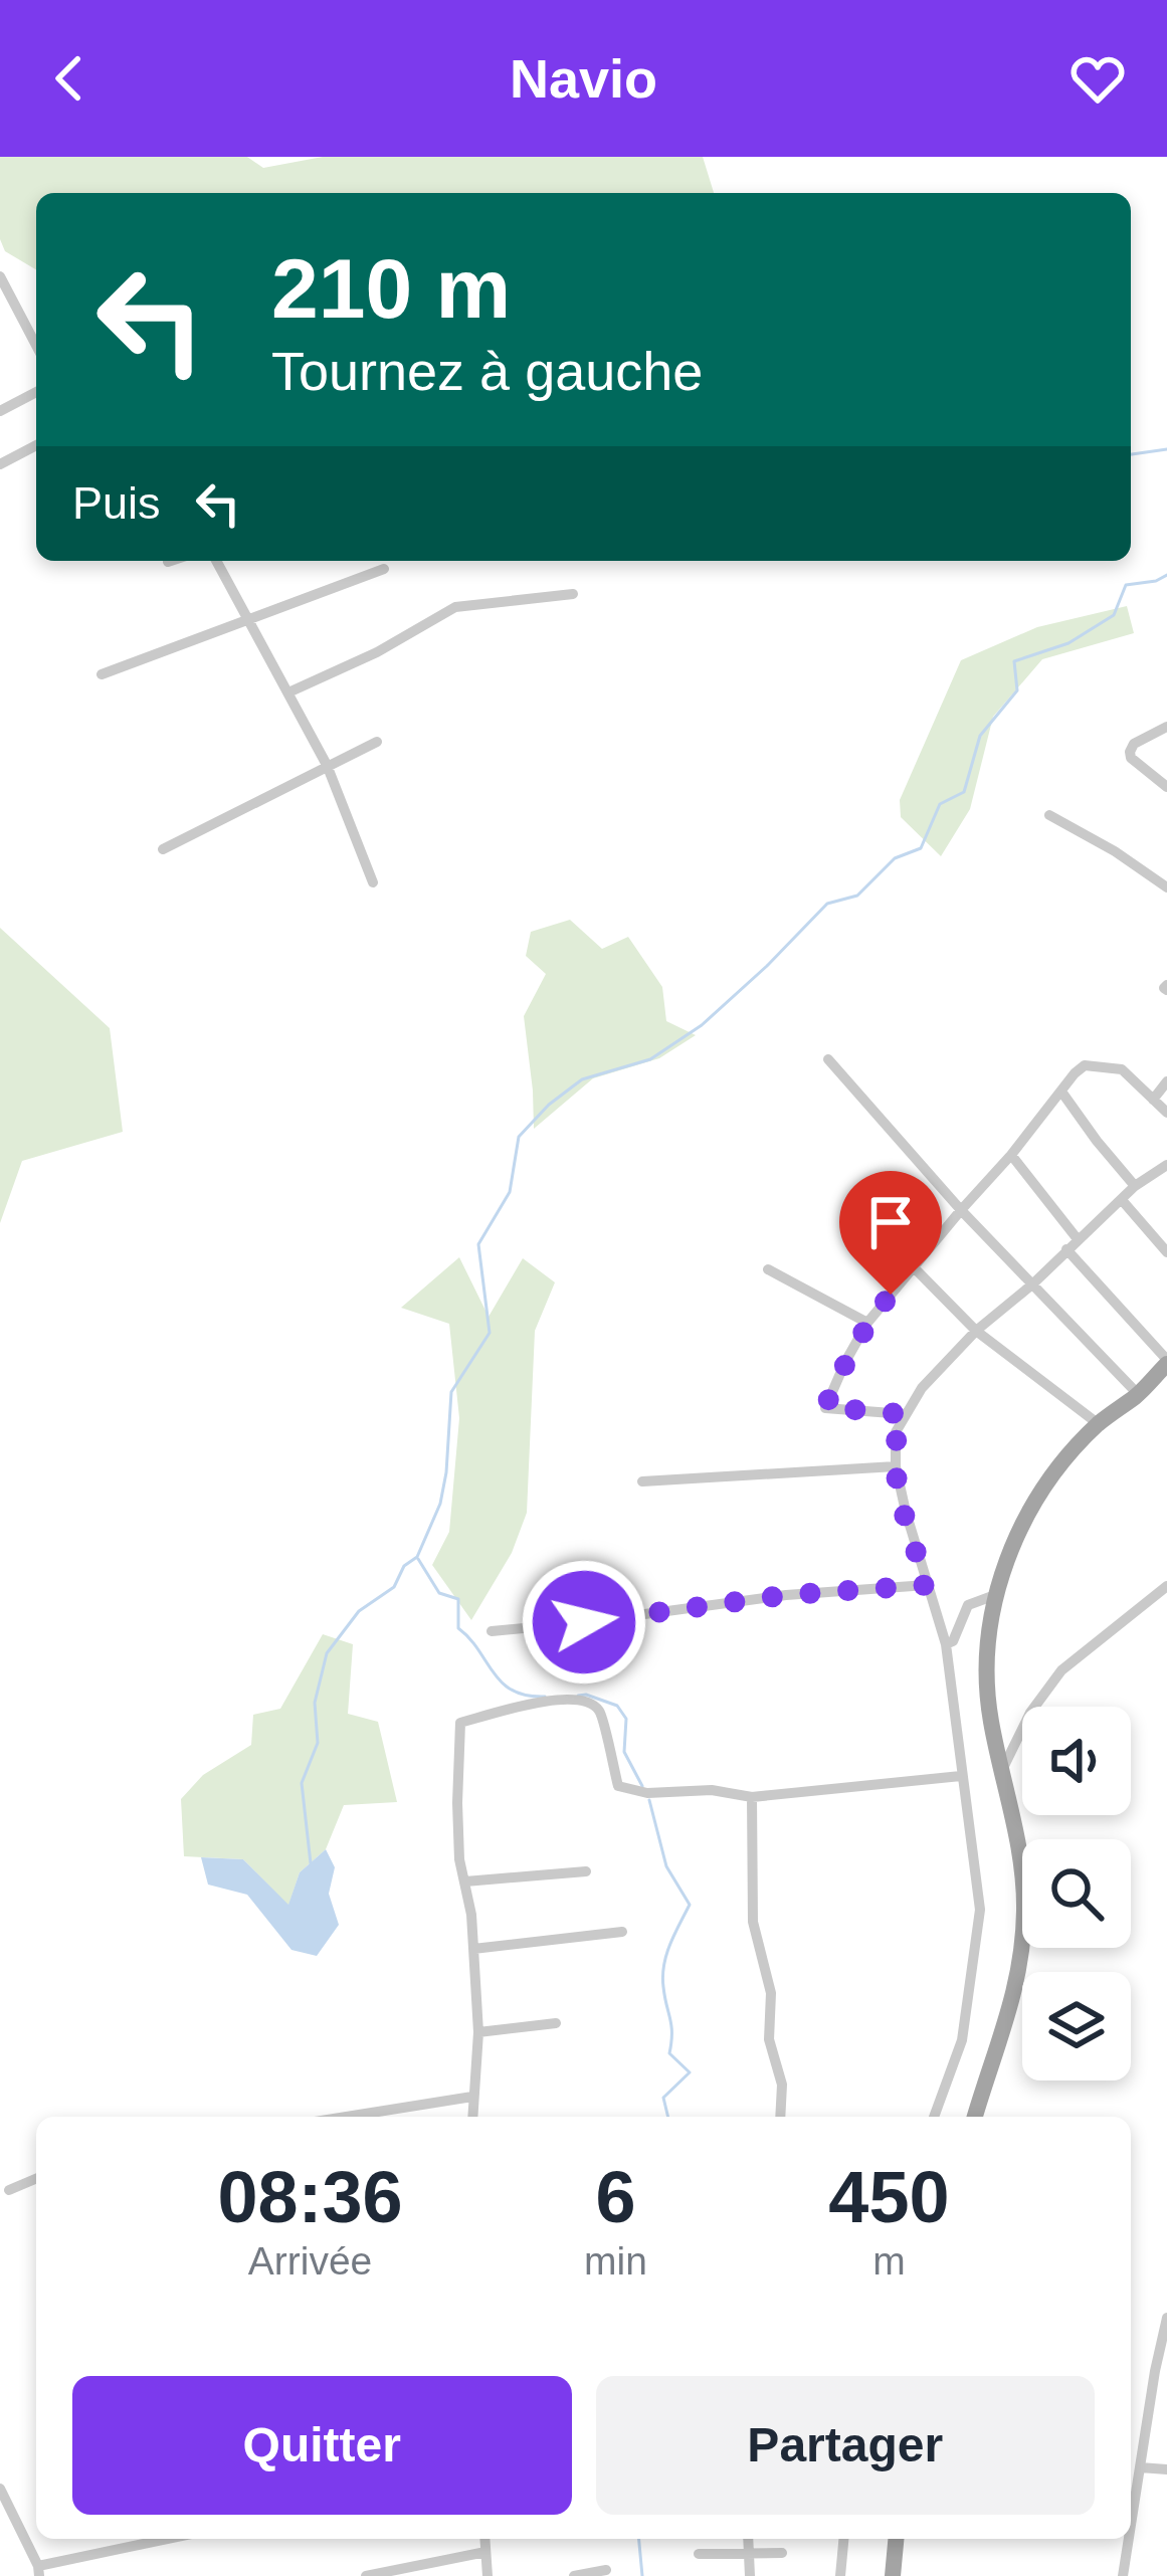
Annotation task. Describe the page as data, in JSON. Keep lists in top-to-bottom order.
{
  "page": {
    "header": "Navio",
    "turn": ["210 m", "Tournez à gauche"],
    "then": "Puis",
    "eta": [
      "08:36",
      "Arrivée",
      "6",
      "min",
      "450",
      "m"
    ],
    "buttons": ["Quitter", "Partager"]
  }
}
